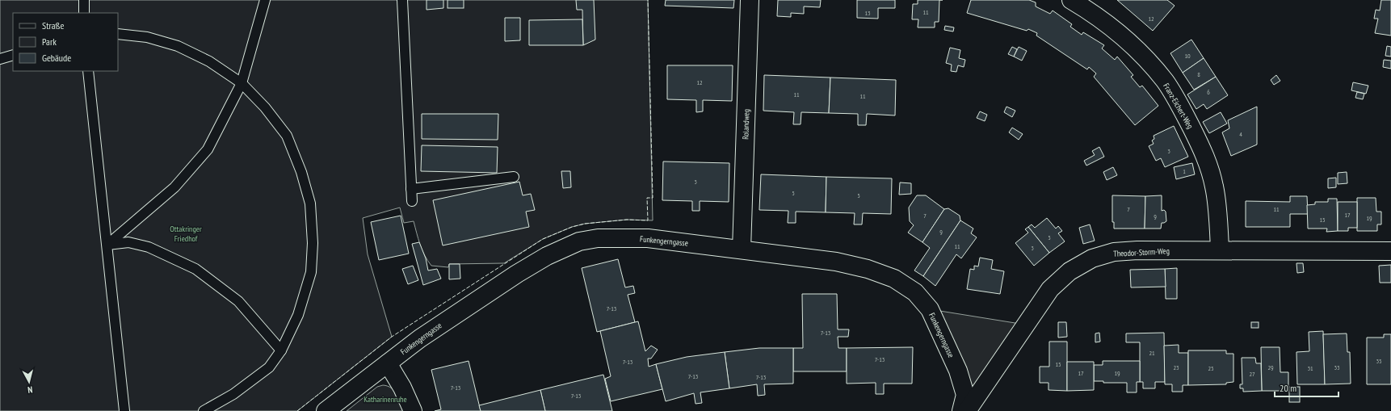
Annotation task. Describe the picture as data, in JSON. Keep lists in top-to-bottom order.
{
  "streets": {
    "street": [
      "Franz-Eichert-Weg",
      "Rolandweg",
      "Funkengerngasse",
      "Theodor-Storm-Weg"
    ]
  },
  "crossings": [
    ["Franz-Eichert-Weg", "Theodor-Storm-Weg"],
    ["Rolandweg", "Funkengerngasse"]
  ],
  "parks": ["Ottakringer Friedhof", "Katharinenruhe"],
  "house_numbers": [
    "11",
    "13",
    "12",
    "10",
    "8",
    "12",
    "6",
    "11",
    "11",
    "4",
    "3",
    "1",
    "3",
    "5",
    "5",
    "7",
    "11",
    "17",
    "7",
    "9",
    "19",
    "15",
    "9",
    "5",
    "11",
    "3",
    "7-13",
    "7-13",
    "21",
    "7-13",
    "35",
    "7-13",
    "15",
    "23",
    "29",
    "33",
    "25",
    "31",
    "17",
    "19",
    "27",
    "7-13",
    "7-13",
    "7-13",
    "7-13"
  ],
  "legend": ["Straße", "Park", "Gebäude"],
  "scale_bar": "20 m",
  "north": "bottom"
}
